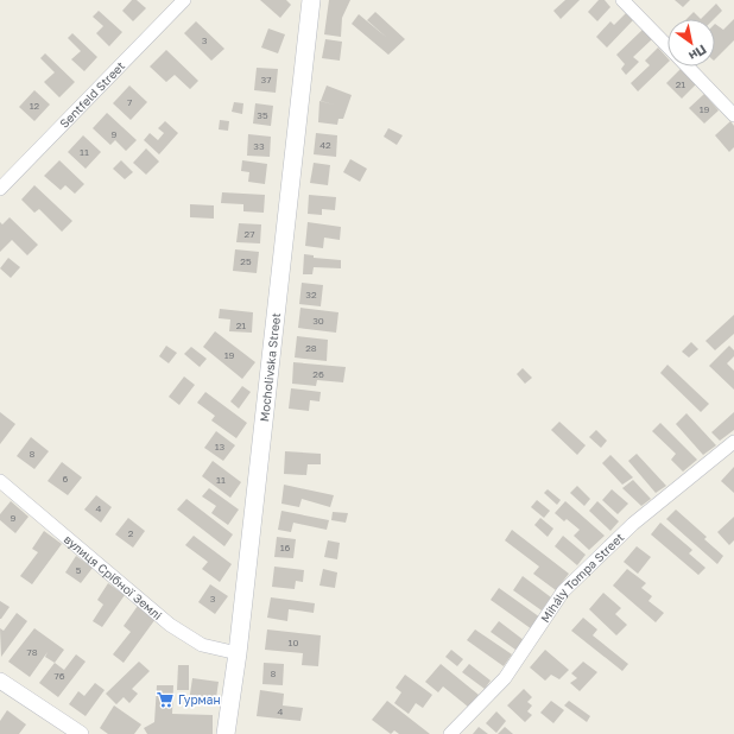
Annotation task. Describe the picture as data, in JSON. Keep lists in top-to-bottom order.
{
  "streets": {
    "main road": ["Mocholivska Street"],
    "street": ["Sentfeld Street", "вулиця Срібної Землі", "Mihály Tompa Street"]
  },
  "crossings": [
    ["Mocholivska Street", "вулиця Срібної Землі"]
  ],
  "places": {
    "supermarket": ["Гурман"]
  },
  "house_numbers": [
    "3",
    "37",
    "21",
    "7",
    "12",
    "19",
    "35",
    "9",
    "42",
    "33",
    "11",
    "27",
    "25",
    "32",
    "30",
    "21",
    "28",
    "19",
    "26",
    "13",
    "8",
    "6",
    "11",
    "4",
    "9",
    "2",
    "16",
    "5",
    "3",
    "10",
    "78",
    "8",
    "76",
    "4"
  ],
  "north": "bottom right"
}
